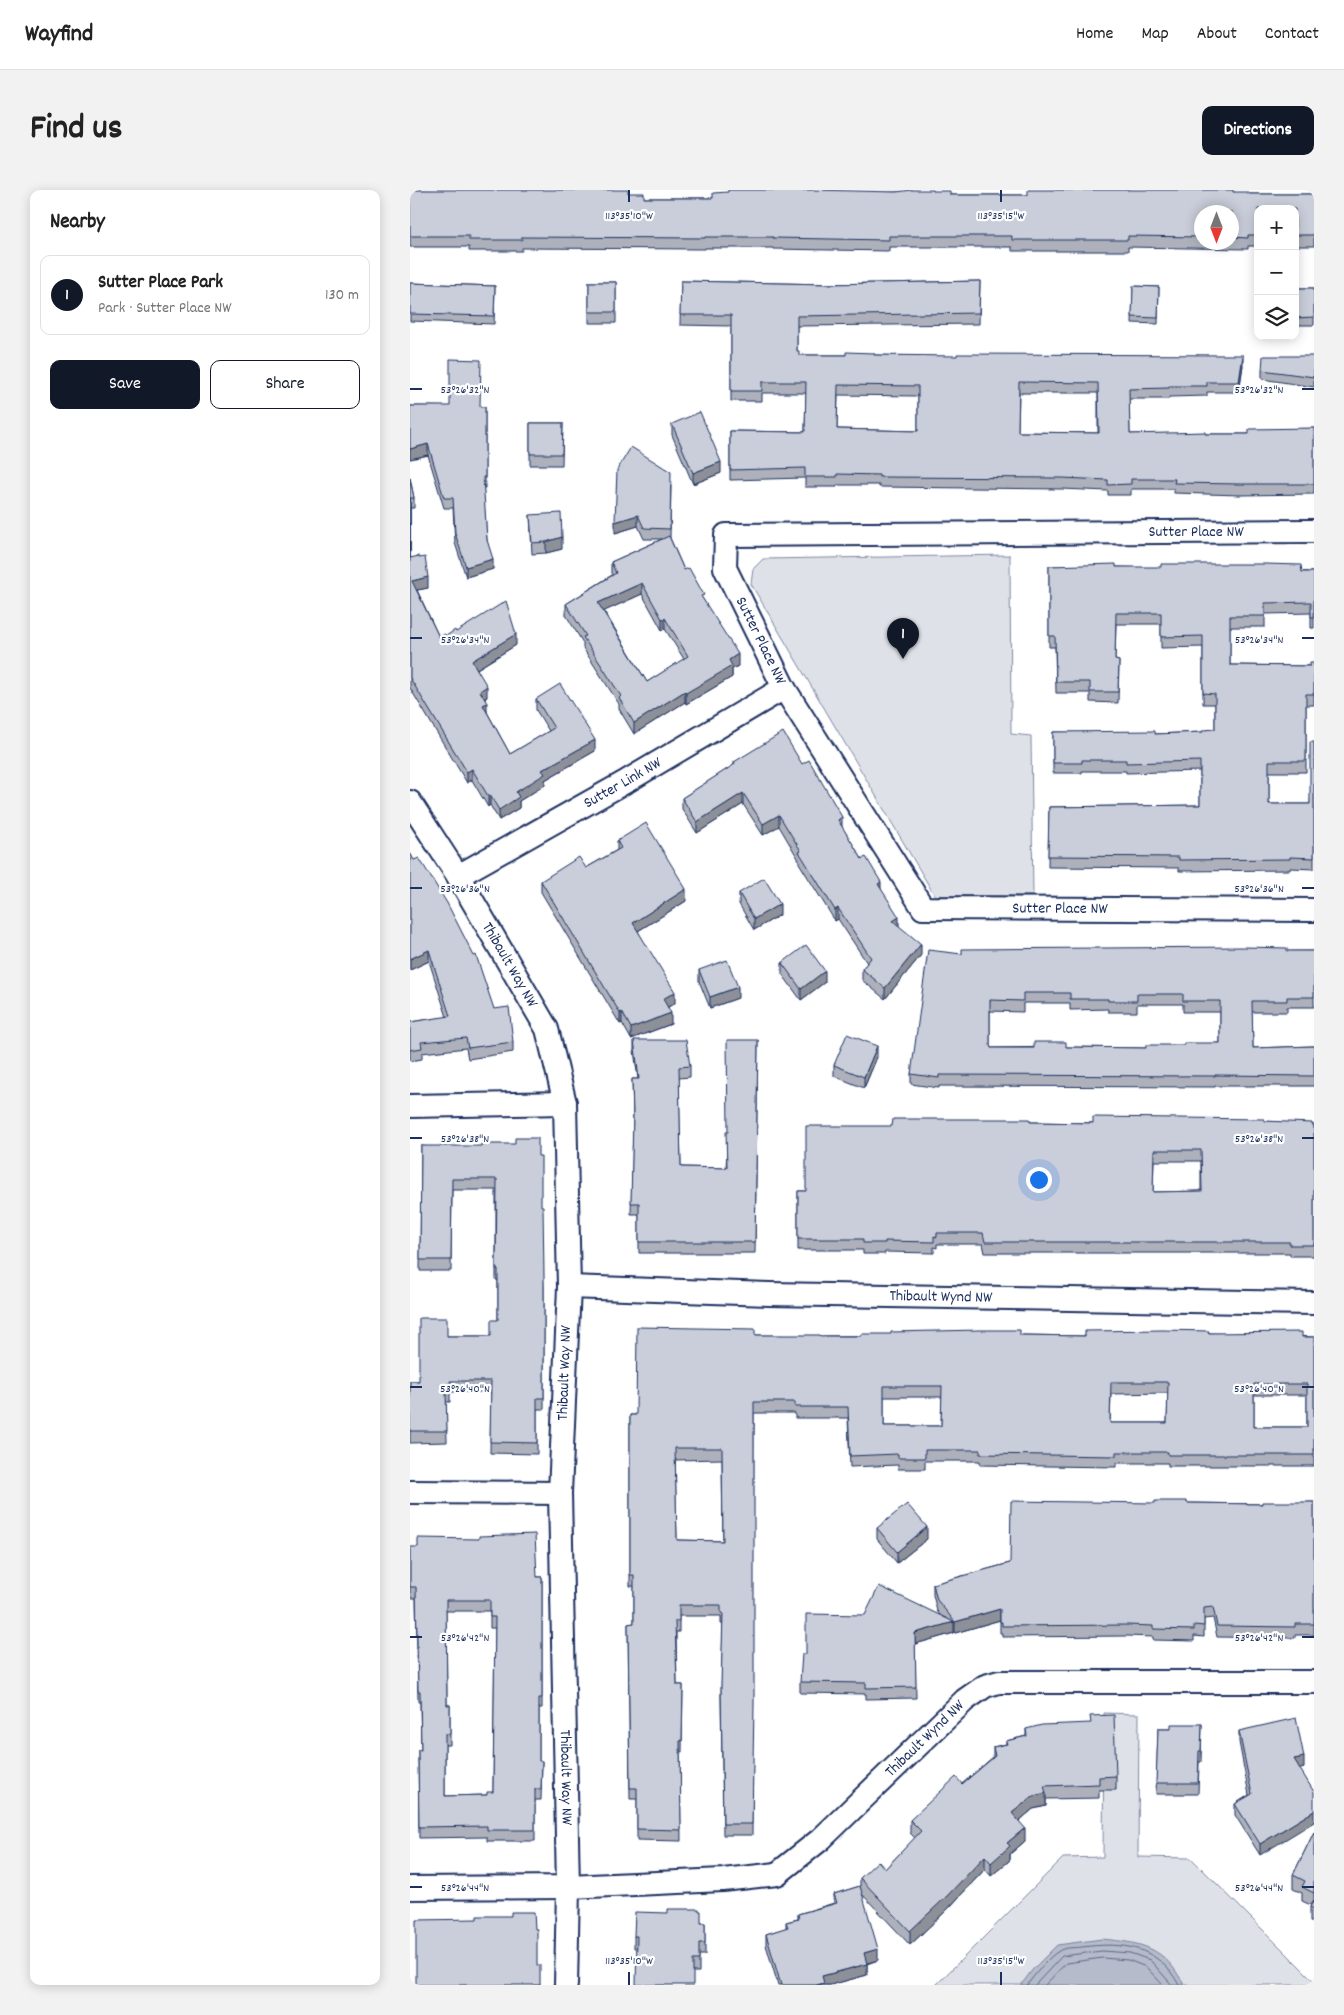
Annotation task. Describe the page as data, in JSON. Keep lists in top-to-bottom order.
{
  "streets": {
    "street": [
      "Sutter Place NW",
      "Sutter Link NW",
      "Thibault Way NW",
      "Thibault Wynd NW"
    ]
  },
  "crossings": [
    ["Sutter Place NW", "Sutter Link NW"],
    ["Sutter Link NW", "Thibault Way NW"],
    ["Thibault Way NW", "Thibault Wynd NW"]
  ],
  "north": "bottom",
  "page": {
    "header": "Wayfind",
    "nav": [
      "Home",
      "Map",
      "About",
      "Contact"
    ],
    "title": "Find us",
    "buttons": [
      "Directions",
      ["Save", "Share"]
    ],
    "heading": "Nearby",
    "map_buttons": ["+", "−"],
    "list": [
      {
        "mark": "1",
        "name": "Sutter Place Park",
        "note": "Park · Sutter Place NW",
        "value": "130 m"
      }
    ],
    "pins": "1"
  },
  "coordinates": [
    "113°35'10\"W",
    "113°35'15\"W",
    "53°26'32\"N",
    "53°26'34\"N",
    "53°26'36\"N",
    "53°26'38\"N",
    "53°26'40\"N",
    "53°26'42\"N",
    "53°26'44\"N"
  ]
}
